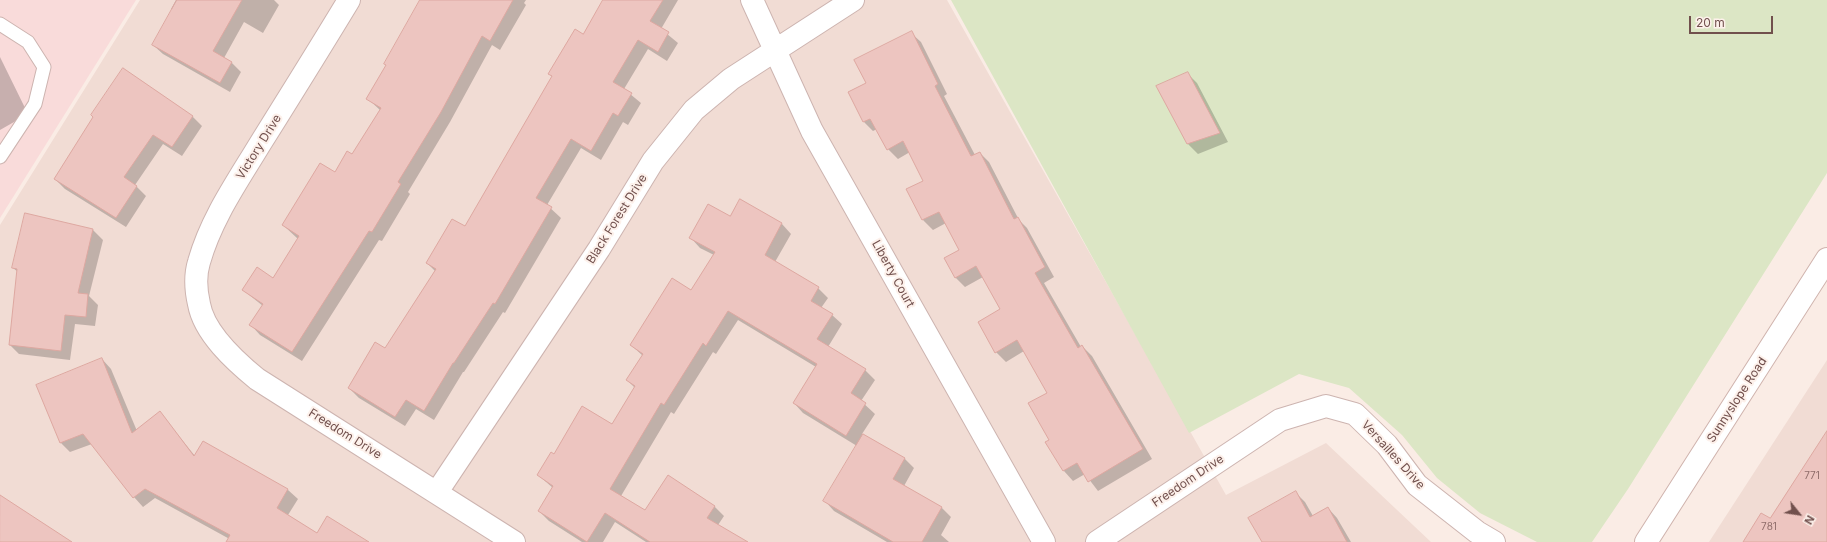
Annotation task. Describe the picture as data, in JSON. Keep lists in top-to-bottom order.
{
  "streets": {
    "street": [
      "Victory Drive",
      "Black Forest Drive",
      "Liberty Court",
      "Sunnyslope Road",
      "Freedom Drive",
      "Versailles Drive"
    ]
  },
  "crossings": [
    ["Victory Drive", "Freedom Drive"],
    ["Black Forest Drive", "Liberty Court"],
    ["Black Forest Drive", "Freedom Drive"],
    ["Freedom Drive", "Versailles Drive"]
  ],
  "house_numbers": ["771", "781"],
  "scale_bar": "20 m",
  "north": "bottom right"
}
